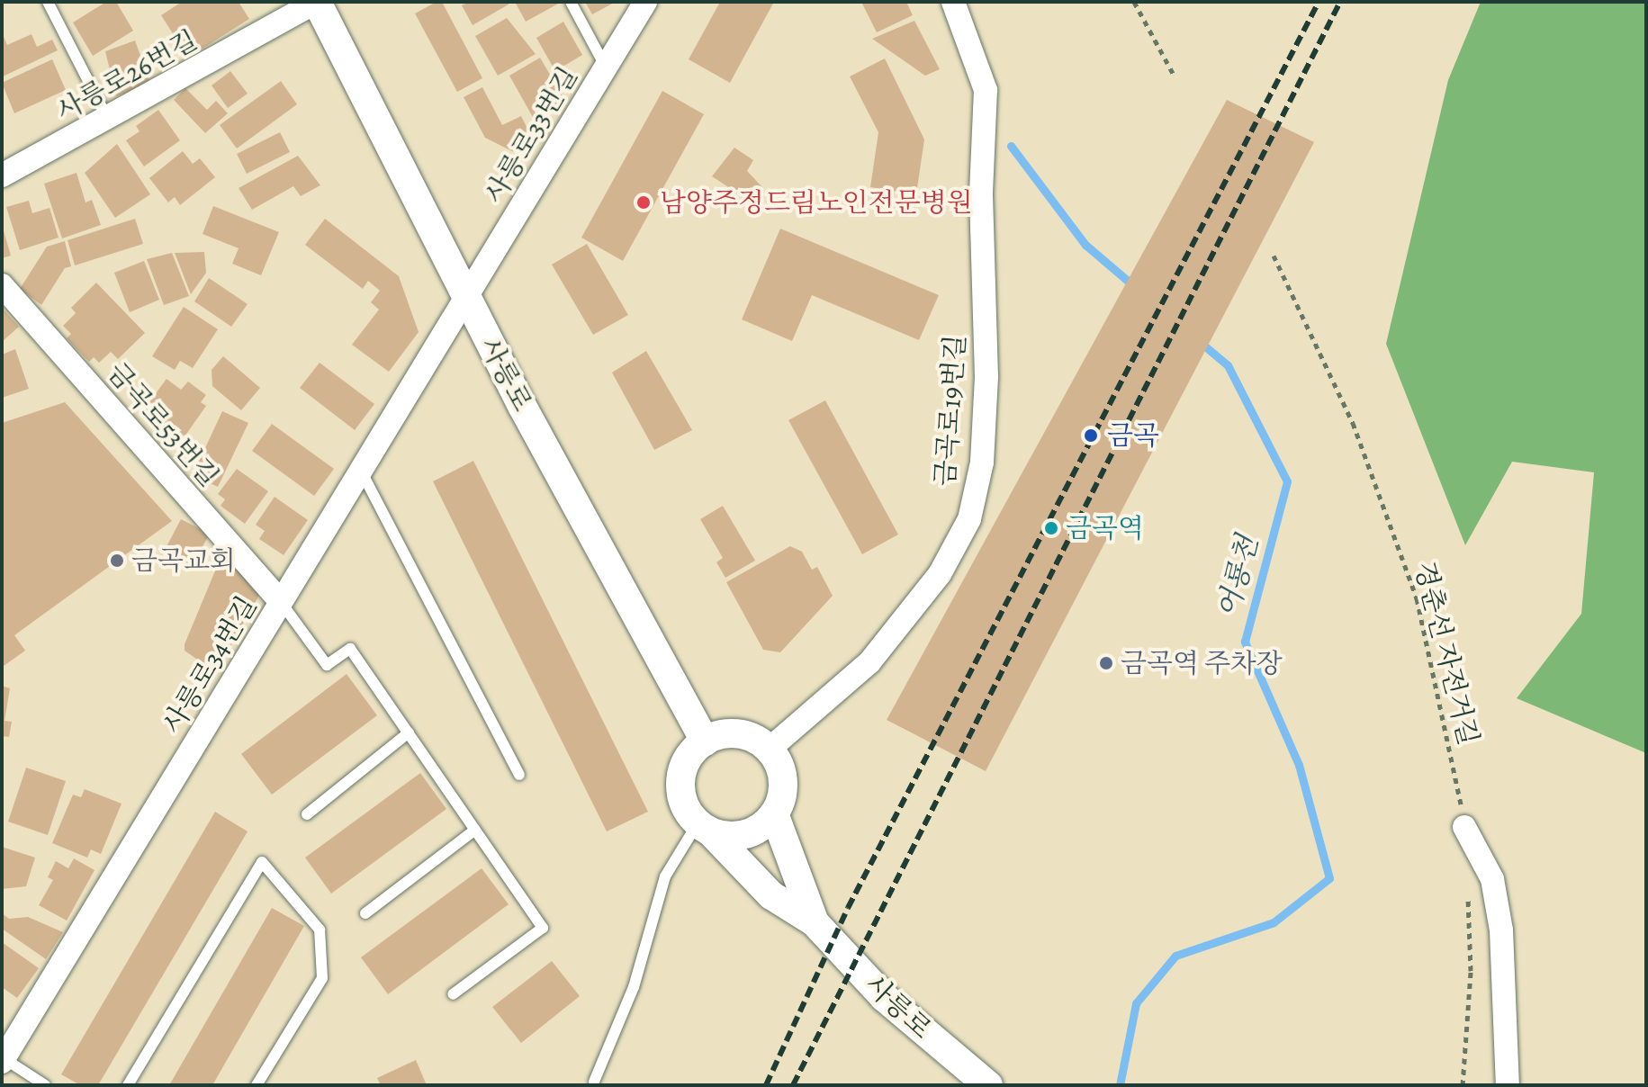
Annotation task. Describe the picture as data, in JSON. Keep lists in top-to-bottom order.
{
  "streets": {
    "street": [
      "사릉로26번길",
      "사릉로33번길",
      "사릉로",
      "금곡로19번길",
      "금곡로53번길",
      "사릉로34번길"
    ],
    "path": ["경춘선 자전거길"]
  },
  "crossings": [
    ["사릉로26번길", "사릉로"],
    ["사릉로33번길", "사릉로"],
    ["사릉로33번길", "사릉로34번길"],
    ["사릉로", "금곡로19번길"],
    ["사릉로", "사릉로34번길"],
    ["금곡로53번길", "사릉로34번길"]
  ],
  "water": ["어룡천"],
  "places": [
    "남양주정드림노인전문병원",
    "금곡",
    "금곡역",
    "금곡교회",
    "금곡역 주차장"
  ]
}
